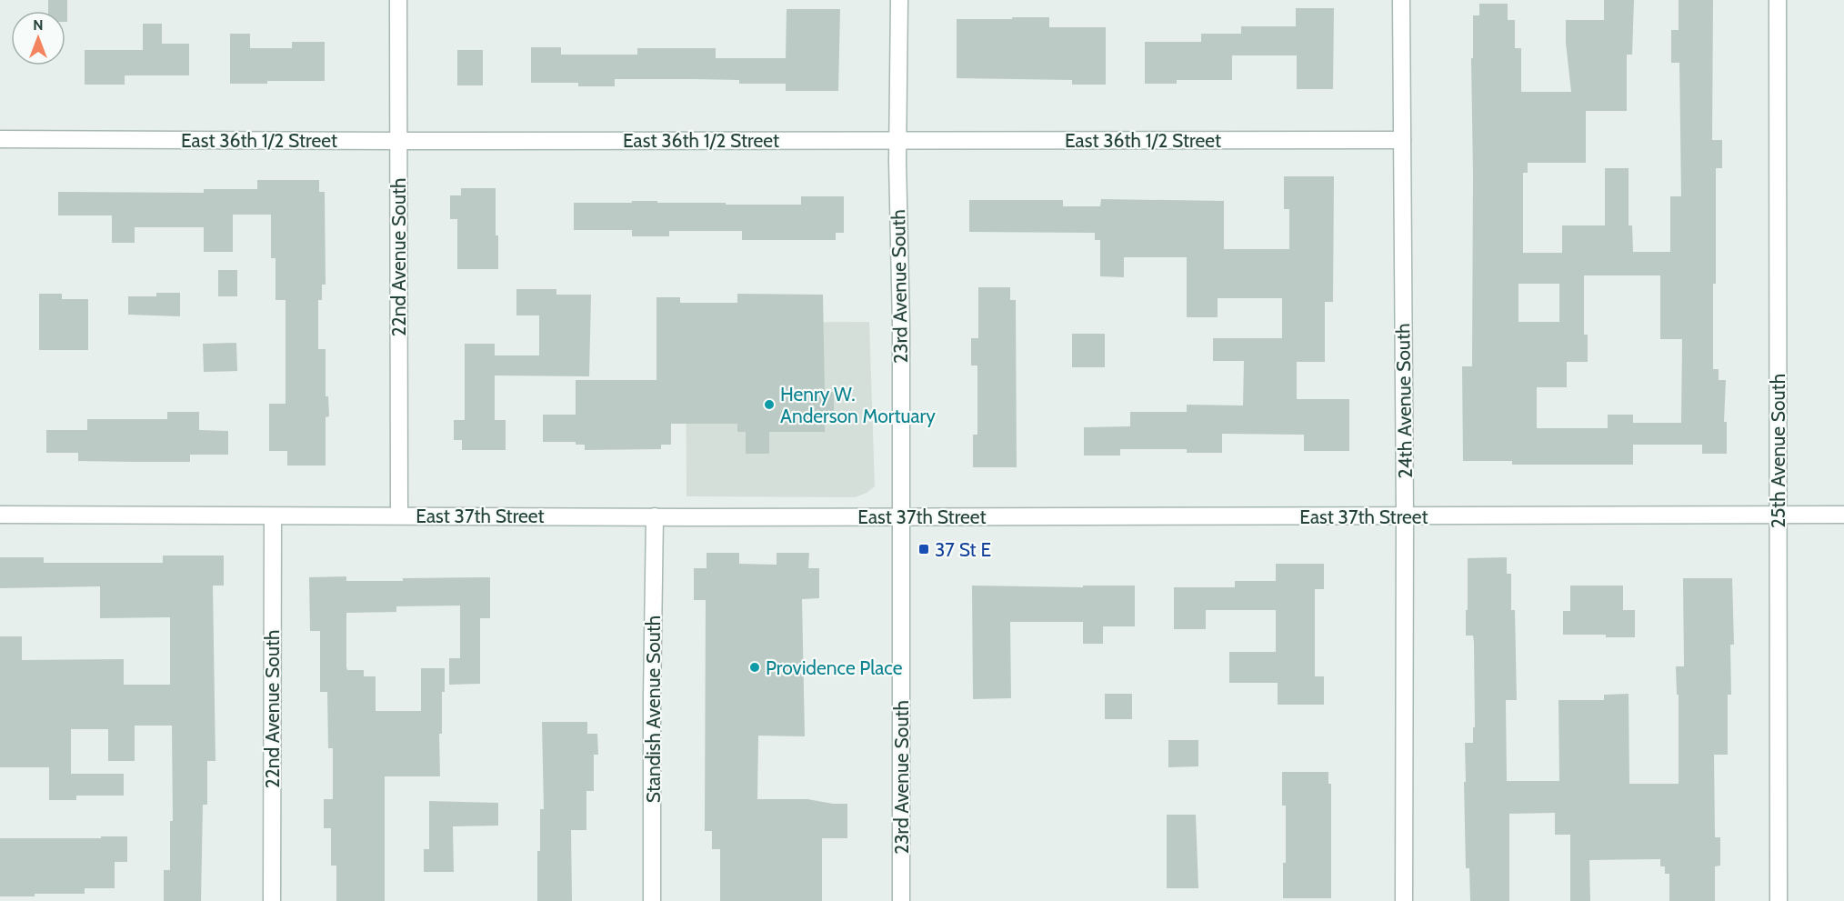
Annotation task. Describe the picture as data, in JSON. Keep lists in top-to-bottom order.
{
  "streets": {
    "street": [
      "East 36th 1/2 Street",
      "22nd Avenue South",
      "23rd Avenue South",
      "24th Avenue South",
      "25th Avenue South",
      "East 37th Street",
      "Standish Avenue South"
    ]
  },
  "crossings": [
    ["East 36th 1/2 Street", "22nd Avenue South"],
    ["East 36th 1/2 Street", "23rd Avenue South"],
    ["East 36th 1/2 Street", "24th Avenue South"],
    ["22nd Avenue South", "East 37th Street"],
    ["23rd Avenue South", "East 37th Street"],
    ["24th Avenue South", "East 37th Street"],
    ["25th Avenue South", "East 37th Street"],
    ["East 37th Street", "Standish Avenue South"]
  ],
  "places": {
    "other": ["Henry W. Anderson Mortuary", "Providence Place"],
    "transit": ["37 St E"]
  },
  "north": "top"
}
